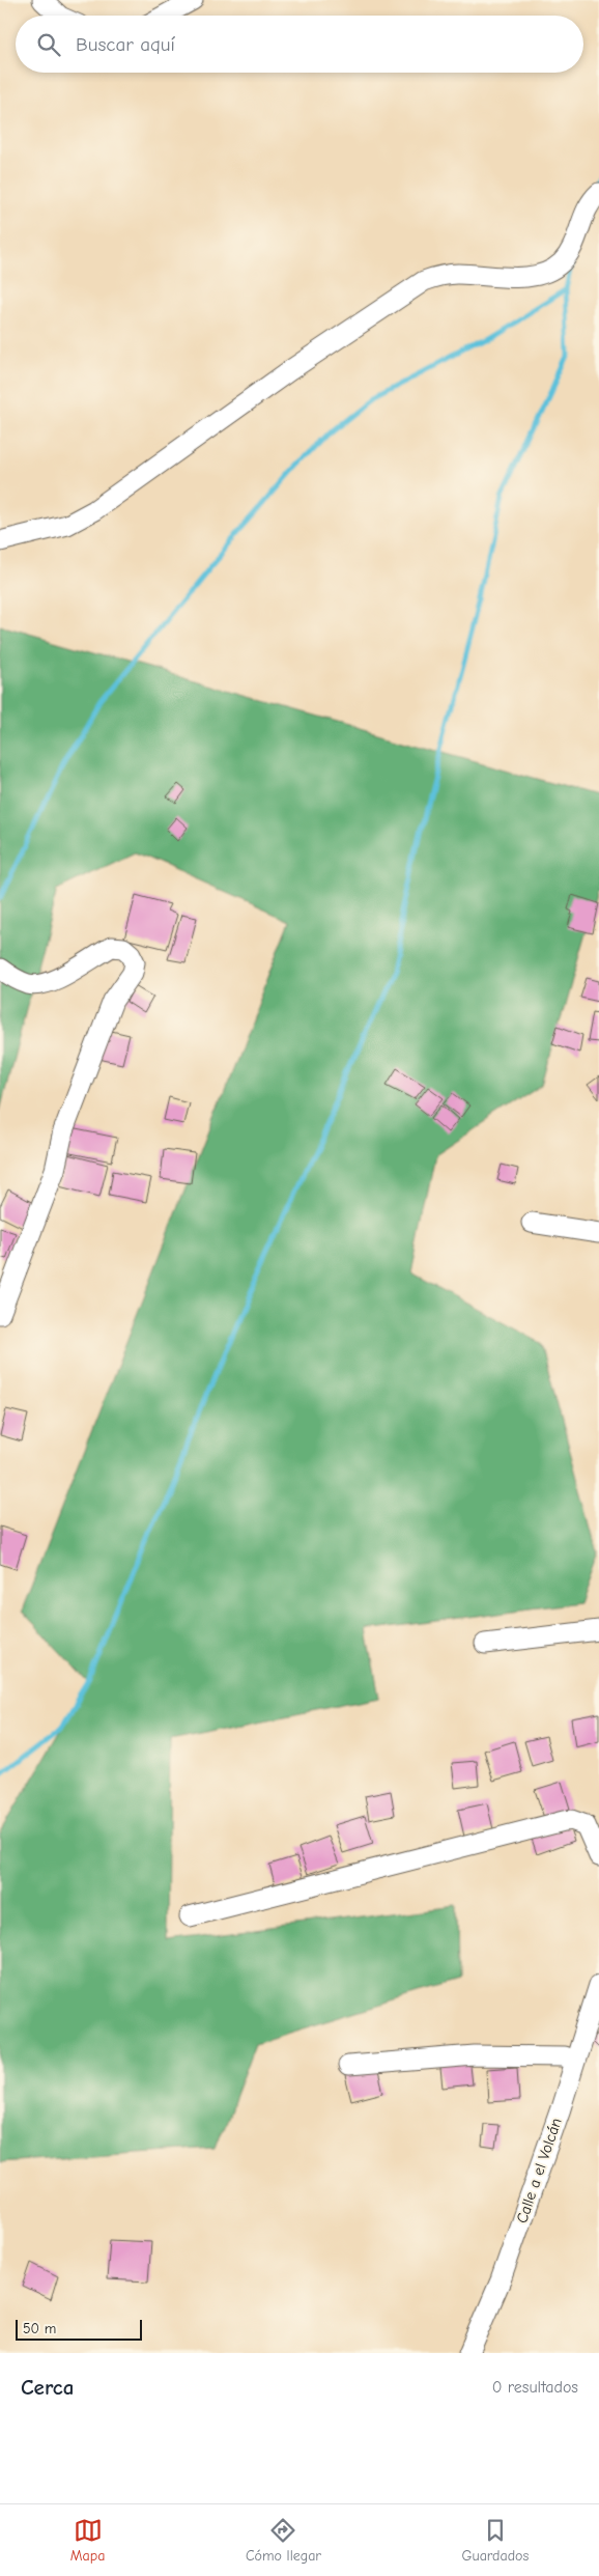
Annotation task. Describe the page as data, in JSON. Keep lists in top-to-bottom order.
{
  "streets": {
    "street": ["Calle a el Volcán"]
  },
  "scale_bar": "50 m",
  "page": {
    "search": "Buscar aquí",
    "scale": "50 m",
    "heading": ["Cerca", "0 resultados"],
    "nav": ["Mapa", "Cómo llegar", "Guardados"]
  }
}
